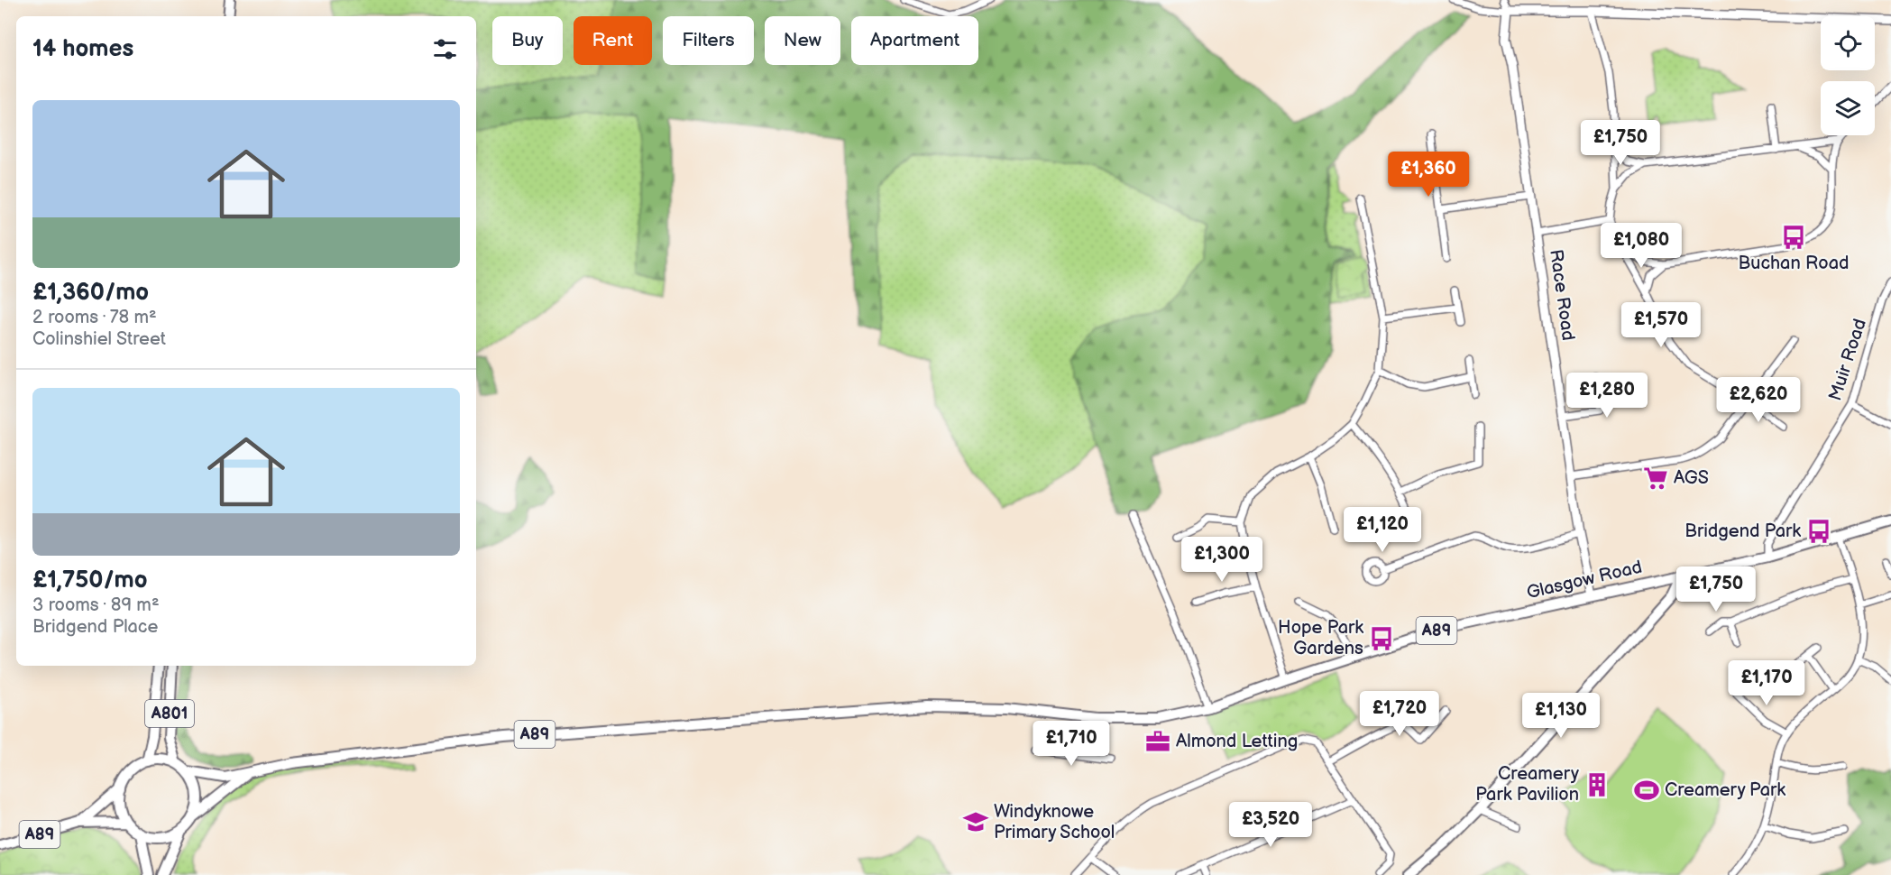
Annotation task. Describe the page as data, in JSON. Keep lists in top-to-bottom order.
{
  "streets": {
    "main road": ["Glasgow Road", "A89", "A801"],
    "street": ["Race Road", "Muir Road"]
  },
  "crossings": [
    ["Race Road", "Glasgow Road"],
    ["Muir Road", "Glasgow Road"],
    ["Glasgow Road", "A89"],
    ["A89", "A801"]
  ],
  "places": {
    "bus stop": ["Buchan Road", "Bridgend Park", "Hope Park Gardens"],
    "supermarket": ["AGS"],
    "office": ["Almond Letting"],
    "building": ["Creamery Park Pavilion"],
    "sports": ["Creamery Park"],
    "school or university": ["Windyknowe Primary School"]
  },
  "page": {
    "chip": [
      "Buy",
      "Rent",
      "Filters",
      "New",
      "Apartment"
    ],
    "heading": "14 homes",
    "list": [
      {
        "name": "£1,360/mo",
        "note": "2 rooms · 78 m² · Colinshiel Street"
      },
      {
        "name": "£1,750/mo",
        "note": "3 rooms · 89 m² · Bridgend Place"
      }
    ],
    "price": [
      "£1,750",
      "£1,360",
      "£1,080",
      "£1,570",
      "£1,280",
      "£2,620",
      "£1,120",
      "£1,300",
      "£1,750",
      "£1,170",
      "£1,720",
      "£1,130",
      "£1,710",
      "£3,520"
    ]
  }
}
